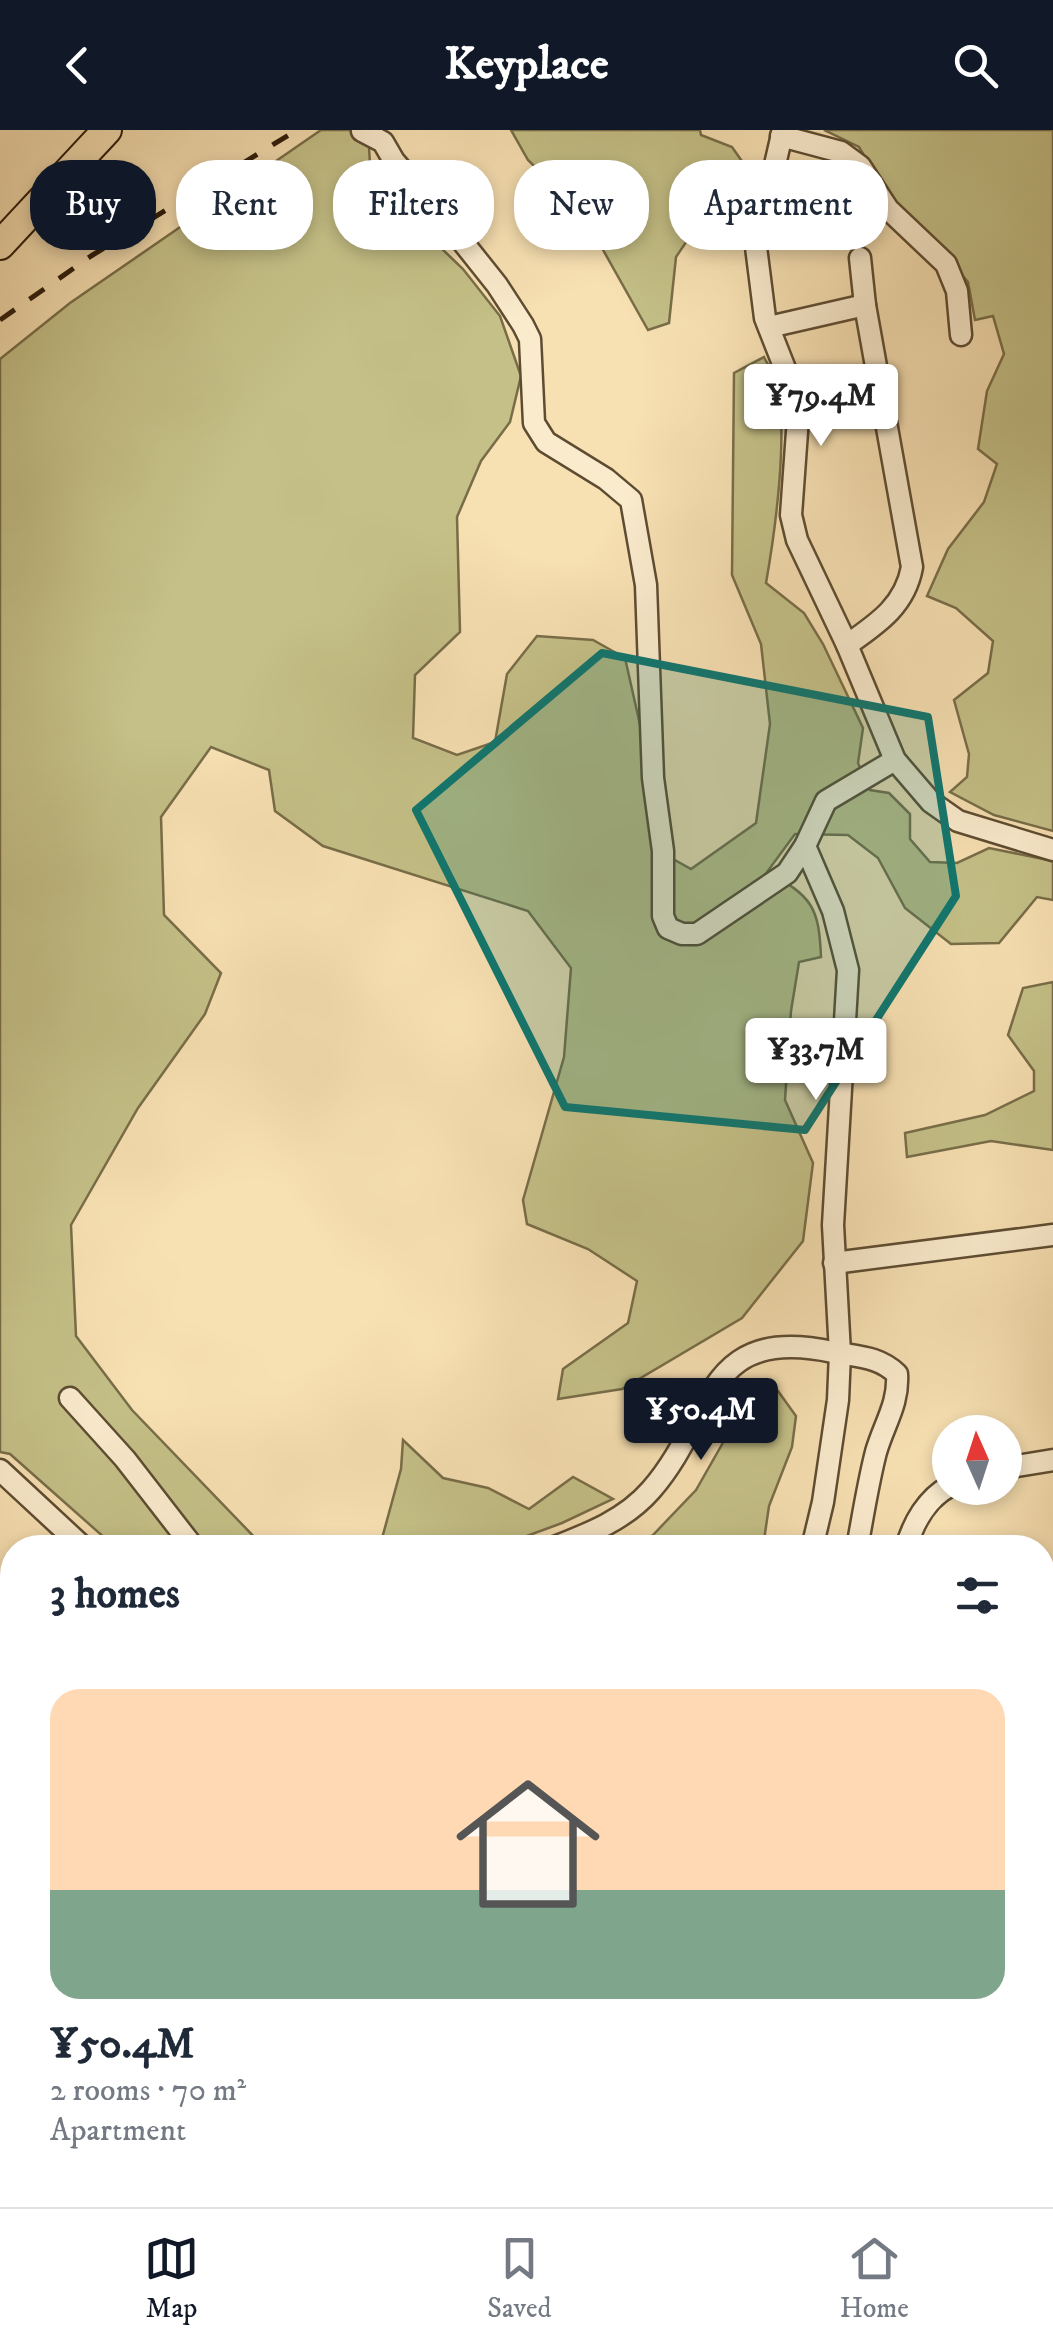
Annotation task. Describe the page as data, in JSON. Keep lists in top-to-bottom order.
{
  "north": "top",
  "page": {
    "header": "Keyplace",
    "chip": [
      "Buy",
      "Rent",
      "Filters",
      "New",
      "Apartment"
    ],
    "price": ["¥79.4M", "¥33.7M", "¥50.4M"],
    "heading": "3 homes",
    "list": [
      {
        "name": "¥50.4M",
        "note": "2 rooms · 70 m² · Apartment"
      }
    ],
    "tabs": ["Map", "Saved", "Home"]
  }
}
